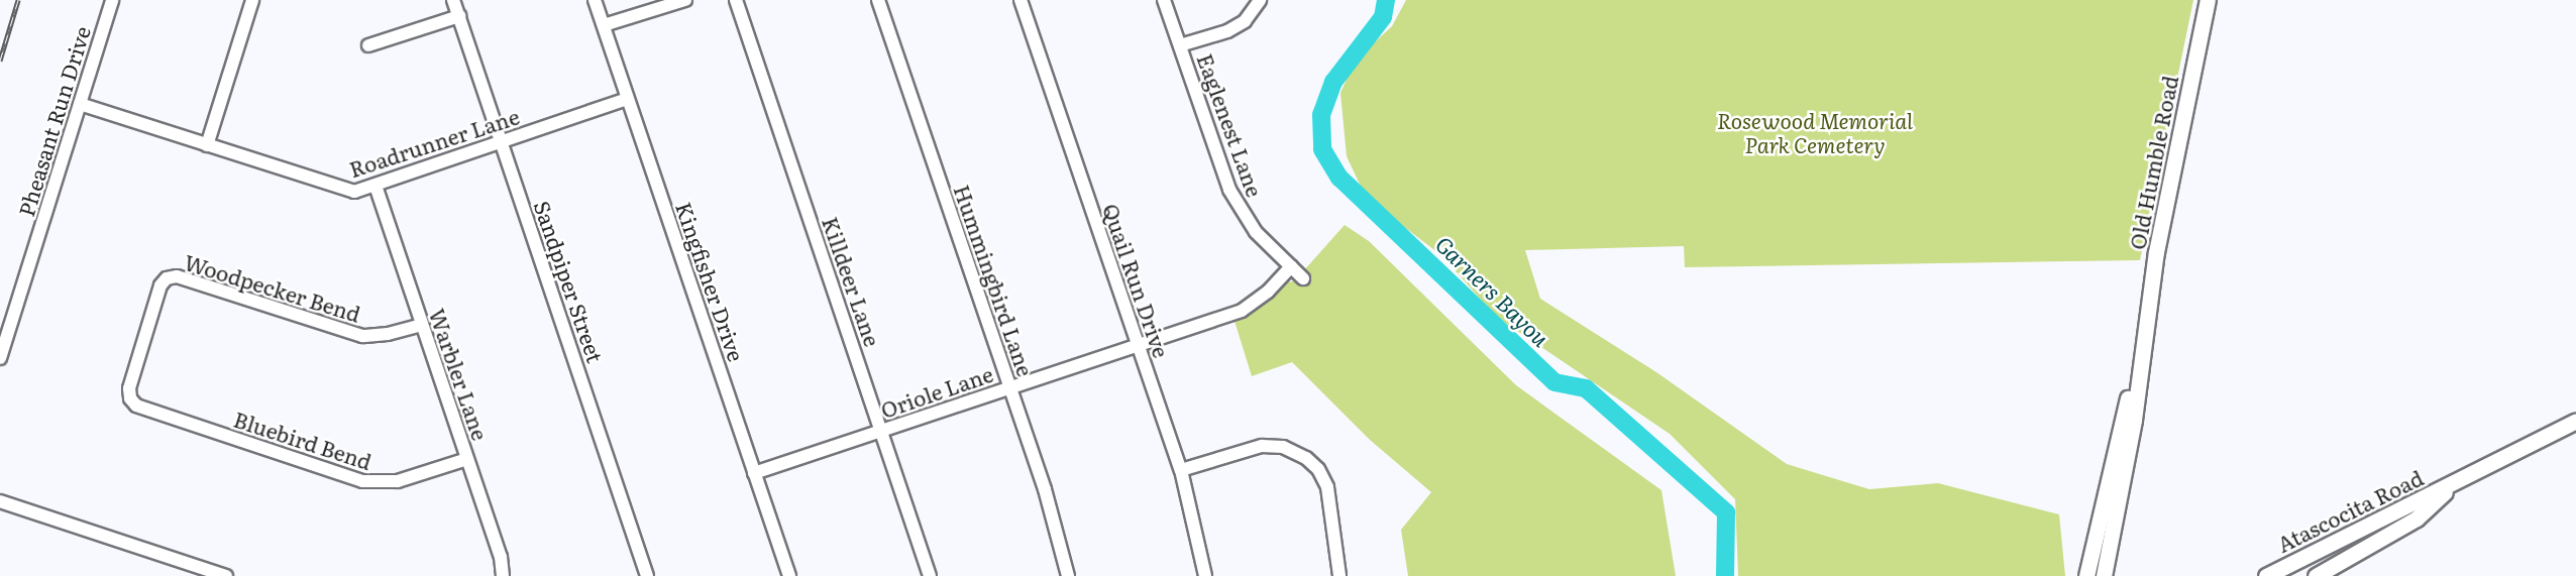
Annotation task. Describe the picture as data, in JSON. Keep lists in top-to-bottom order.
{
  "streets": {
    "main road": ["Old Humble Road", "Atascocita Road"],
    "street": [
      "Pheasant Run Drive",
      "Eaglenest Lane",
      "Roadrunner Lane",
      "Hummingbird Lane",
      "Quail Run Drive",
      "Sandpiper Street",
      "Kingfisher Drive",
      "Killdeer Lane",
      "Woodpecker Bend",
      "Warbler Lane",
      "Oriole Lane",
      "Bluebird Bend"
    ]
  },
  "crossings": [
    ["Pheasant Run Drive", "Roadrunner Lane"],
    ["Eaglenest Lane", "Oriole Lane"],
    ["Roadrunner Lane", "Sandpiper Street"],
    ["Roadrunner Lane", "Kingfisher Drive"],
    ["Roadrunner Lane", "Warbler Lane"],
    ["Hummingbird Lane", "Oriole Lane"],
    ["Quail Run Drive", "Oriole Lane"],
    ["Kingfisher Drive", "Oriole Lane"],
    ["Killdeer Lane", "Oriole Lane"],
    ["Woodpecker Bend", "Warbler Lane"],
    ["Woodpecker Bend", "Bluebird Bend"],
    ["Warbler Lane", "Bluebird Bend"]
  ],
  "water": ["Garners Bayou"],
  "parks": ["Rosewood Memorial Park Cemetery"]
}
